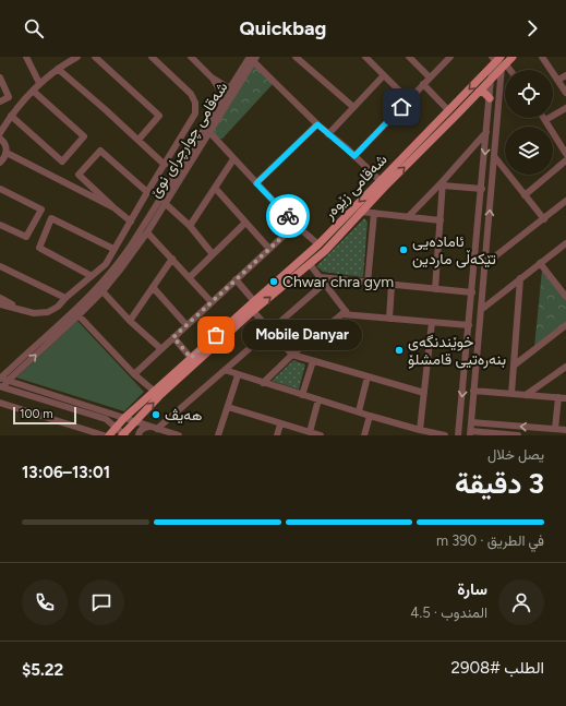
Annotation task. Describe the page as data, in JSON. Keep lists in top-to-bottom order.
{
  "streets": {
    "main road": ["شەقامی زێوەر"],
    "street": ["شەقامی چوارچرای نوێ"]
  },
  "places": [
    "ئامادەیی تێکەڵی ماردین",
    "Chwar chra gym",
    "Mobile Danyar",
    "خوێندنگەی بنەرەتیی قامشلۆ",
    "ھەیڤ"
  ],
  "scale_bar": "100 m",
  "page": {
    "header": "Quickbag",
    "bubble": "Mobile Danyar",
    "scale": "100 m",
    "heading": ["3 دقيقة", "يصل خلال", "13:01–13:06"],
    "panel": [
      "سارة",
      "المندوب · 4.5",
      "الطلب #2908",
      "$5.22"
    ],
    "bar": "في الطريق · 390 m"
  }
}
